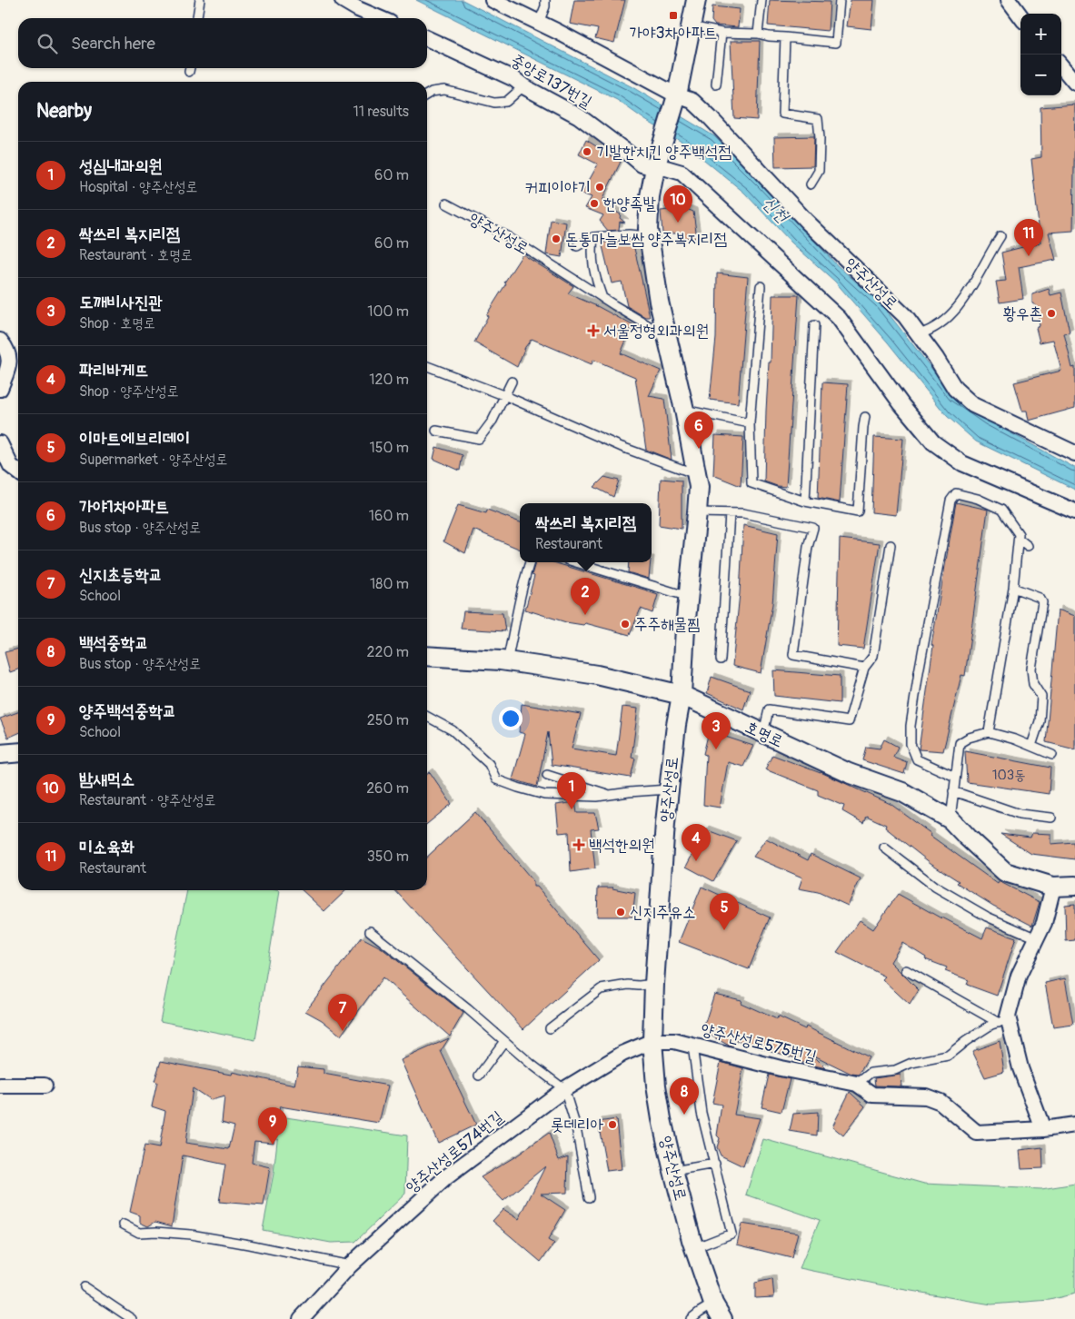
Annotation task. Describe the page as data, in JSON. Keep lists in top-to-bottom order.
{
  "streets": {
    "street": [
      "중앙로137번길",
      "양주산성로",
      "호명로",
      "양주산성로575번길",
      "양주산성로574번길"
    ]
  },
  "crossings": [
    ["중앙로137번길", "양주산성로"],
    ["양주산성로", "호명로"],
    ["양주산성로", "양주산성로575번길"],
    ["양주산성로", "양주산성로574번길"],
    ["양주산성로575번길", "양주산성로574번길"]
  ],
  "water": ["신천"],
  "places": {
    "transit": ["가야3차아파트"],
    "other": [
      "기발한치킨 양주백석점",
      "커피이야기",
      "한양족발",
      "돈통마늘보쌈 양주복지리점",
      "황우촌",
      "주주해물찜",
      "신지주유소",
      "롯데리아"
    ],
    "health": ["서울정형외과의원", "백석한의원"]
  },
  "house_numbers": ["103동"],
  "page": {
    "map_buttons": ["+", "−"],
    "search": "Search here",
    "heading": ["Nearby", "11 results"],
    "list": [
      {
        "mark": "1",
        "name": "성심내과의원",
        "note": "Hospital · 양주산성로",
        "value": "60 m"
      },
      {
        "mark": "2",
        "name": "싹쓰리 복지리점",
        "note": "Restaurant · 호명로",
        "value": "60 m"
      },
      {
        "mark": "3",
        "name": "도깨비사진관",
        "note": "Shop · 호명로",
        "value": "100 m"
      },
      {
        "mark": "4",
        "name": "파리바게뜨",
        "note": "Shop · 양주산성로",
        "value": "120 m"
      },
      {
        "mark": "5",
        "name": "이마트에브리데이",
        "note": "Supermarket · 양주산성로",
        "value": "150 m"
      },
      {
        "mark": "6",
        "name": "가야1차아파트",
        "note": "Bus stop · 양주산성로",
        "value": "160 m"
      },
      {
        "mark": "7",
        "name": "신지초등학교",
        "note": "School",
        "value": "180 m"
      },
      {
        "mark": "8",
        "name": "백석중학교",
        "note": "Bus stop · 양주산성로",
        "value": "220 m"
      },
      {
        "mark": "9",
        "name": "양주백석중학교",
        "note": "School",
        "value": "250 m"
      },
      {
        "mark": "10",
        "name": "밤새먹소",
        "note": "Restaurant · 양주산성로",
        "value": "260 m"
      },
      {
        "mark": "11",
        "name": "미소육화",
        "note": "Restaurant",
        "value": "350 m"
      }
    ],
    "pins": [
      "10",
      "11",
      "6",
      "2",
      "3",
      "1",
      "4",
      "5",
      "7",
      "8",
      "9"
    ],
    "popup": ["싹쓰리 복지리점", "Restaurant"]
  }
}
